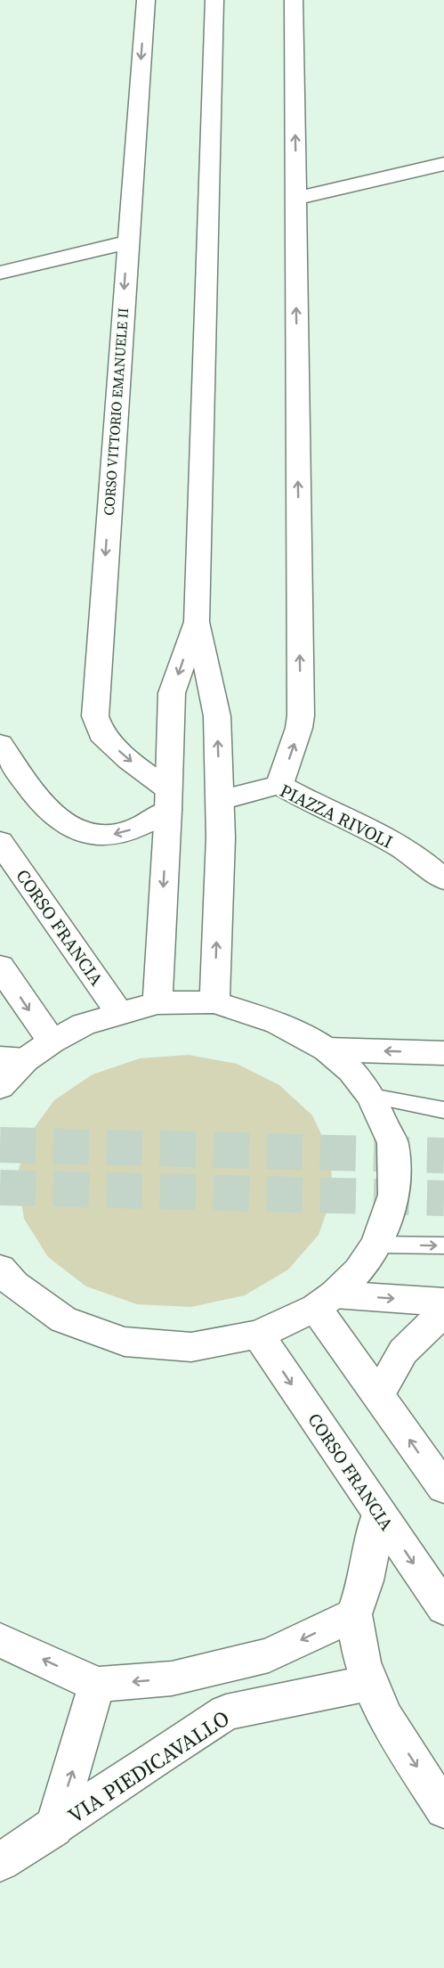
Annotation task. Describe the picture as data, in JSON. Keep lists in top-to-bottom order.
{
  "streets": {
    "street": [
      "CORSO VITTORIO EMANUELE II",
      "PIAZZA RIVOLI",
      "CORSO FRANCIA",
      "VIA PIEDICAVALLO"
    ]
  }
}
